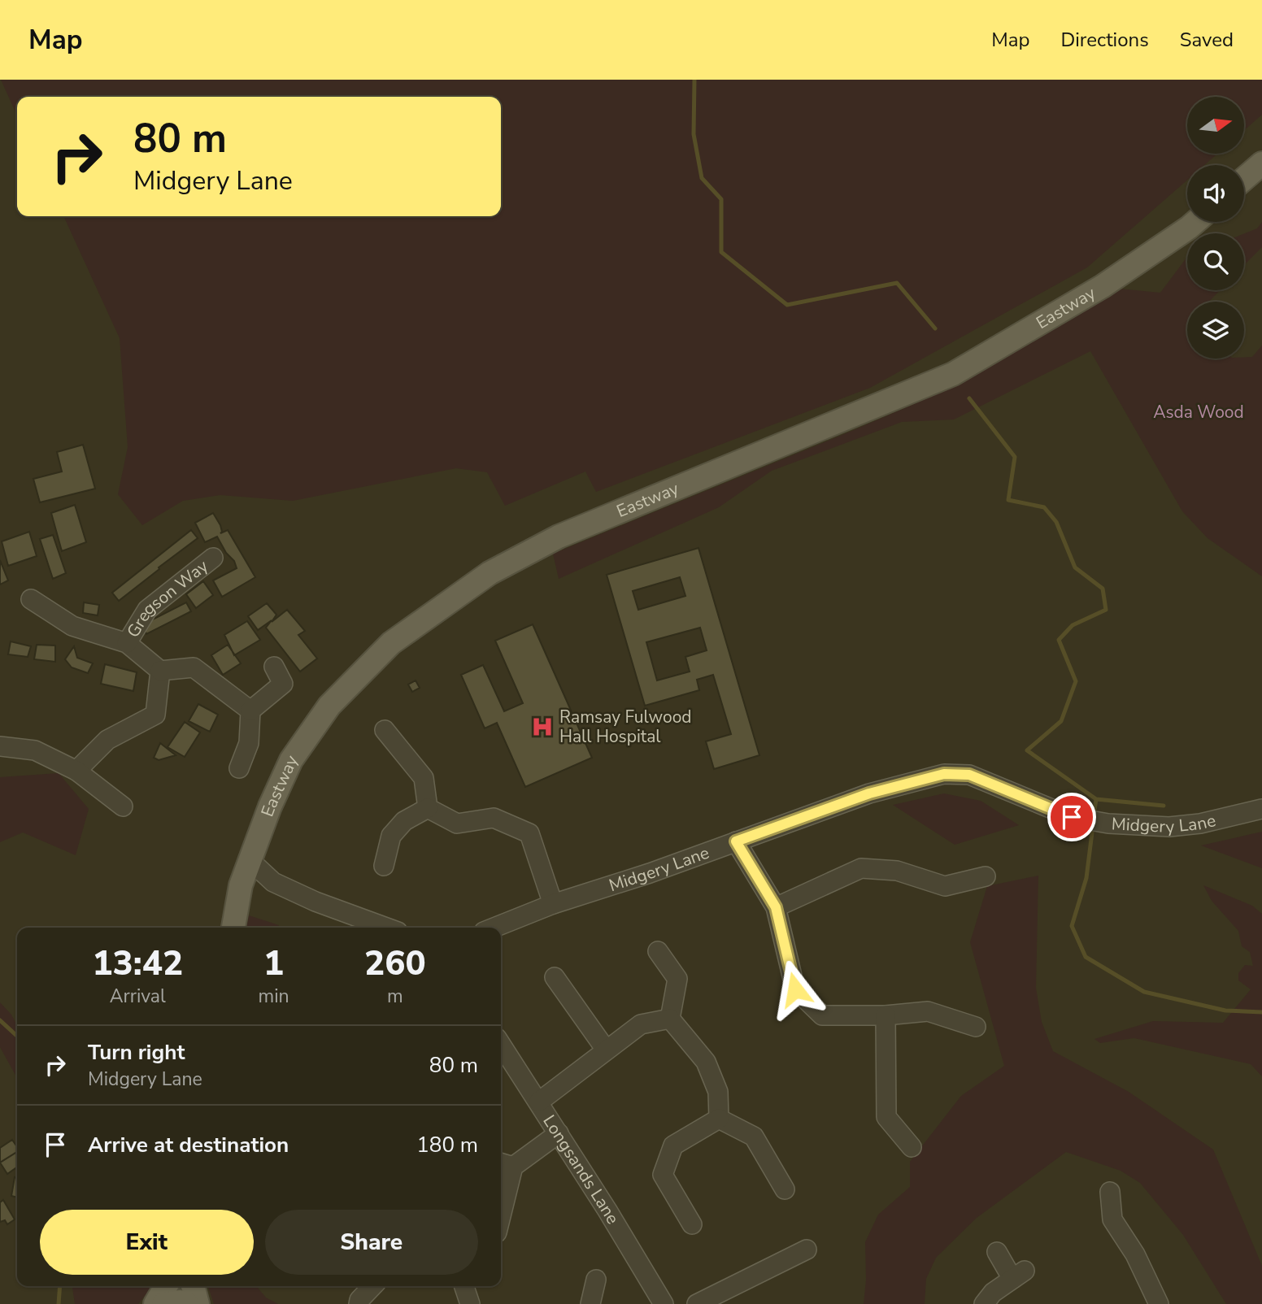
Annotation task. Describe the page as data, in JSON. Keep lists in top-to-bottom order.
{
  "streets": {
    "main road": ["Eastway"],
    "street": ["Gregson Way", "Midgery Lane", "Longsands Lane"]
  },
  "parks": ["Asda Wood"],
  "places": {
    "hospital": ["Ramsay Fulwood Hall Hospital"]
  },
  "north": "right",
  "page": {
    "header": "Map",
    "nav": ["Map", "Directions", "Saved"],
    "turn": ["80 m", "Midgery Lane"],
    "eta": [
      "13:42",
      "Arrival",
      "1",
      "min",
      "260",
      "m"
    ],
    "list": [
      {
        "name": "Turn right",
        "note": "Midgery Lane",
        "value": "80 m"
      },
      {
        "name": "Arrive at destination",
        "value": "180 m"
      }
    ],
    "buttons": ["Exit", "Share"]
  }
}
